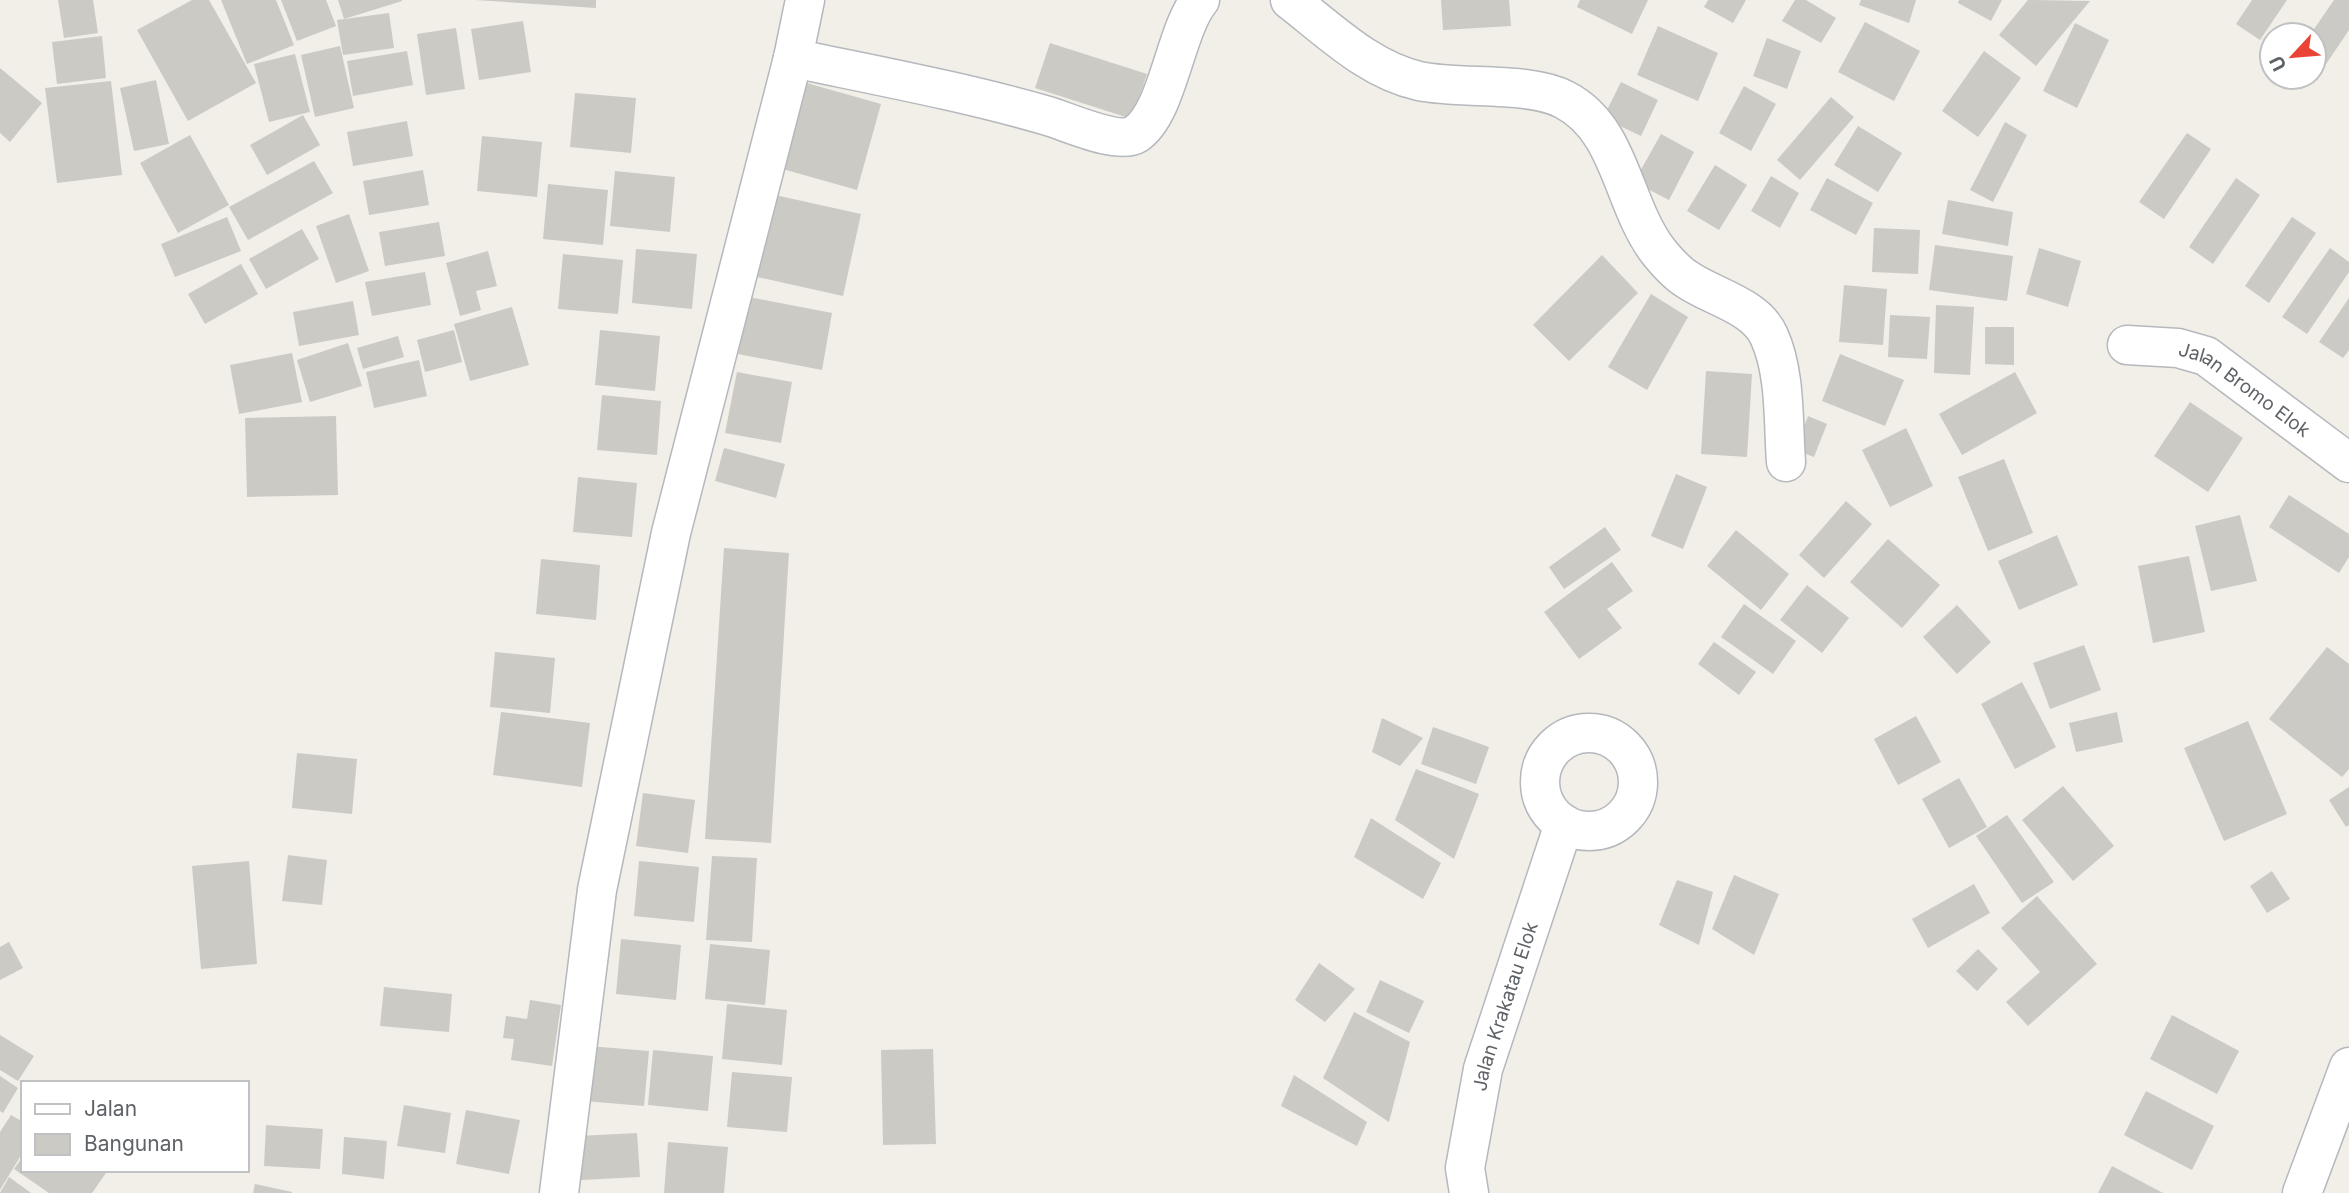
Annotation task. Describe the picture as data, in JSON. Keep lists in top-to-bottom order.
{
  "streets": {
    "street": ["Jalan Bromo Elok", "Jalan Krakatau Elok"]
  },
  "legend": ["Jalan", "Bangunan"],
  "north": "bottom left"
}
